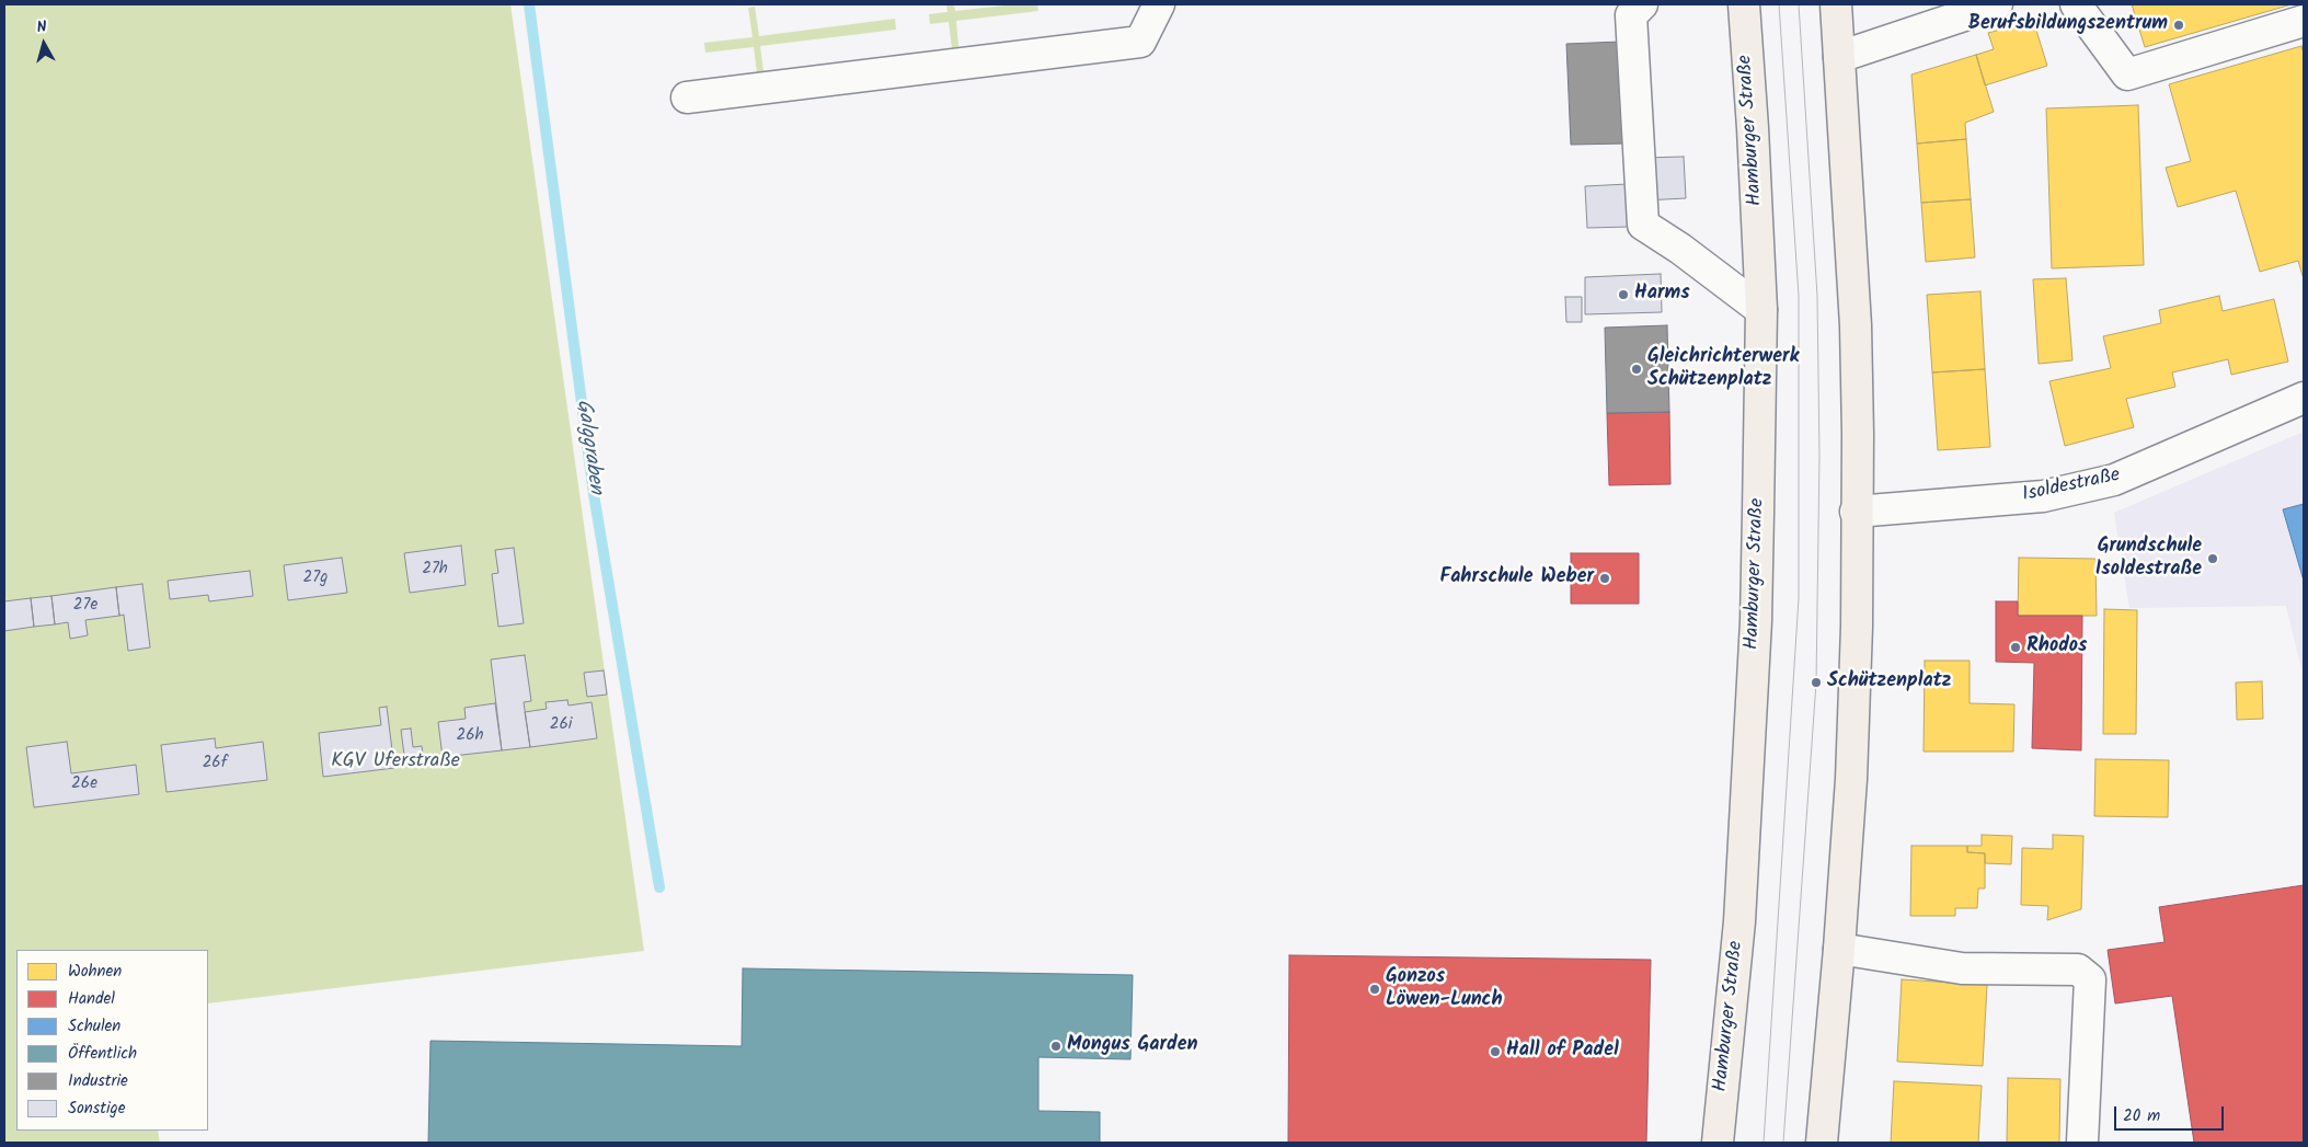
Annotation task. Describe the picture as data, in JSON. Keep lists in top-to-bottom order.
{
  "streets": {
    "main road": ["Hamburger Straße"],
    "street": ["Isoldestraße"]
  },
  "water": ["Galggraben"],
  "parks": ["KGV Uferstraße"],
  "places": [
    "Berufsbildungszentrum",
    "Harms",
    "Gleichrichterwerk Schützenplatz",
    "Grundschule Isoldestraße",
    "Fahrschule Weber",
    "Rhodos",
    "Schützenplatz",
    "Gonzos Löwen-Lunch",
    "Mongus Garden",
    "Hall of Padel"
  ],
  "house_numbers": [
    "27h",
    "27g",
    "27e",
    "26i",
    "26h",
    "26f",
    "26e"
  ],
  "legend": [
    "Wohnen",
    "Handel",
    "Schulen",
    "Öffentlich",
    "Industrie",
    "Sonstige"
  ],
  "scale_bar": "20 m",
  "north": "top"
}
